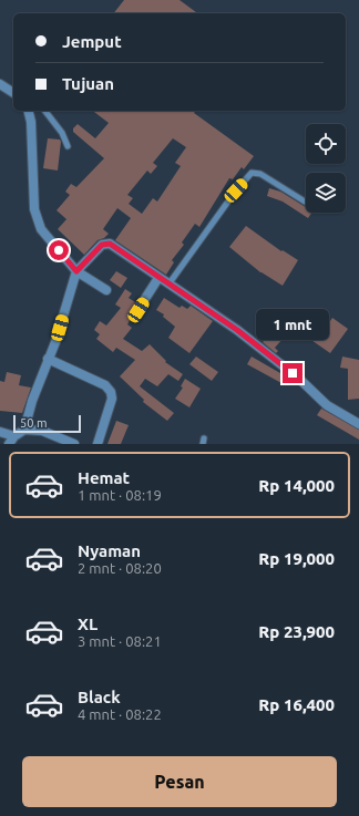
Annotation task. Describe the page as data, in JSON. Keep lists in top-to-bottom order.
{
  "scale_bar": "50 m",
  "page": {
    "banner": ["Jemput", "Tujuan"],
    "bubble": "1 mnt",
    "scale": "50 m",
    "list": [
      {
        "name": "Hemat",
        "note": "1 mnt · 08:19",
        "value": "Rp 14,000"
      },
      {
        "name": "Nyaman",
        "note": "2 mnt · 08:20",
        "value": "Rp 19,000"
      },
      {
        "name": "XL",
        "note": "3 mnt · 08:21",
        "value": "Rp 23,900"
      },
      {
        "name": "Black",
        "note": "4 mnt · 08:22",
        "value": "Rp 16,400"
      }
    ],
    "buttons": "Pesan"
  }
}
